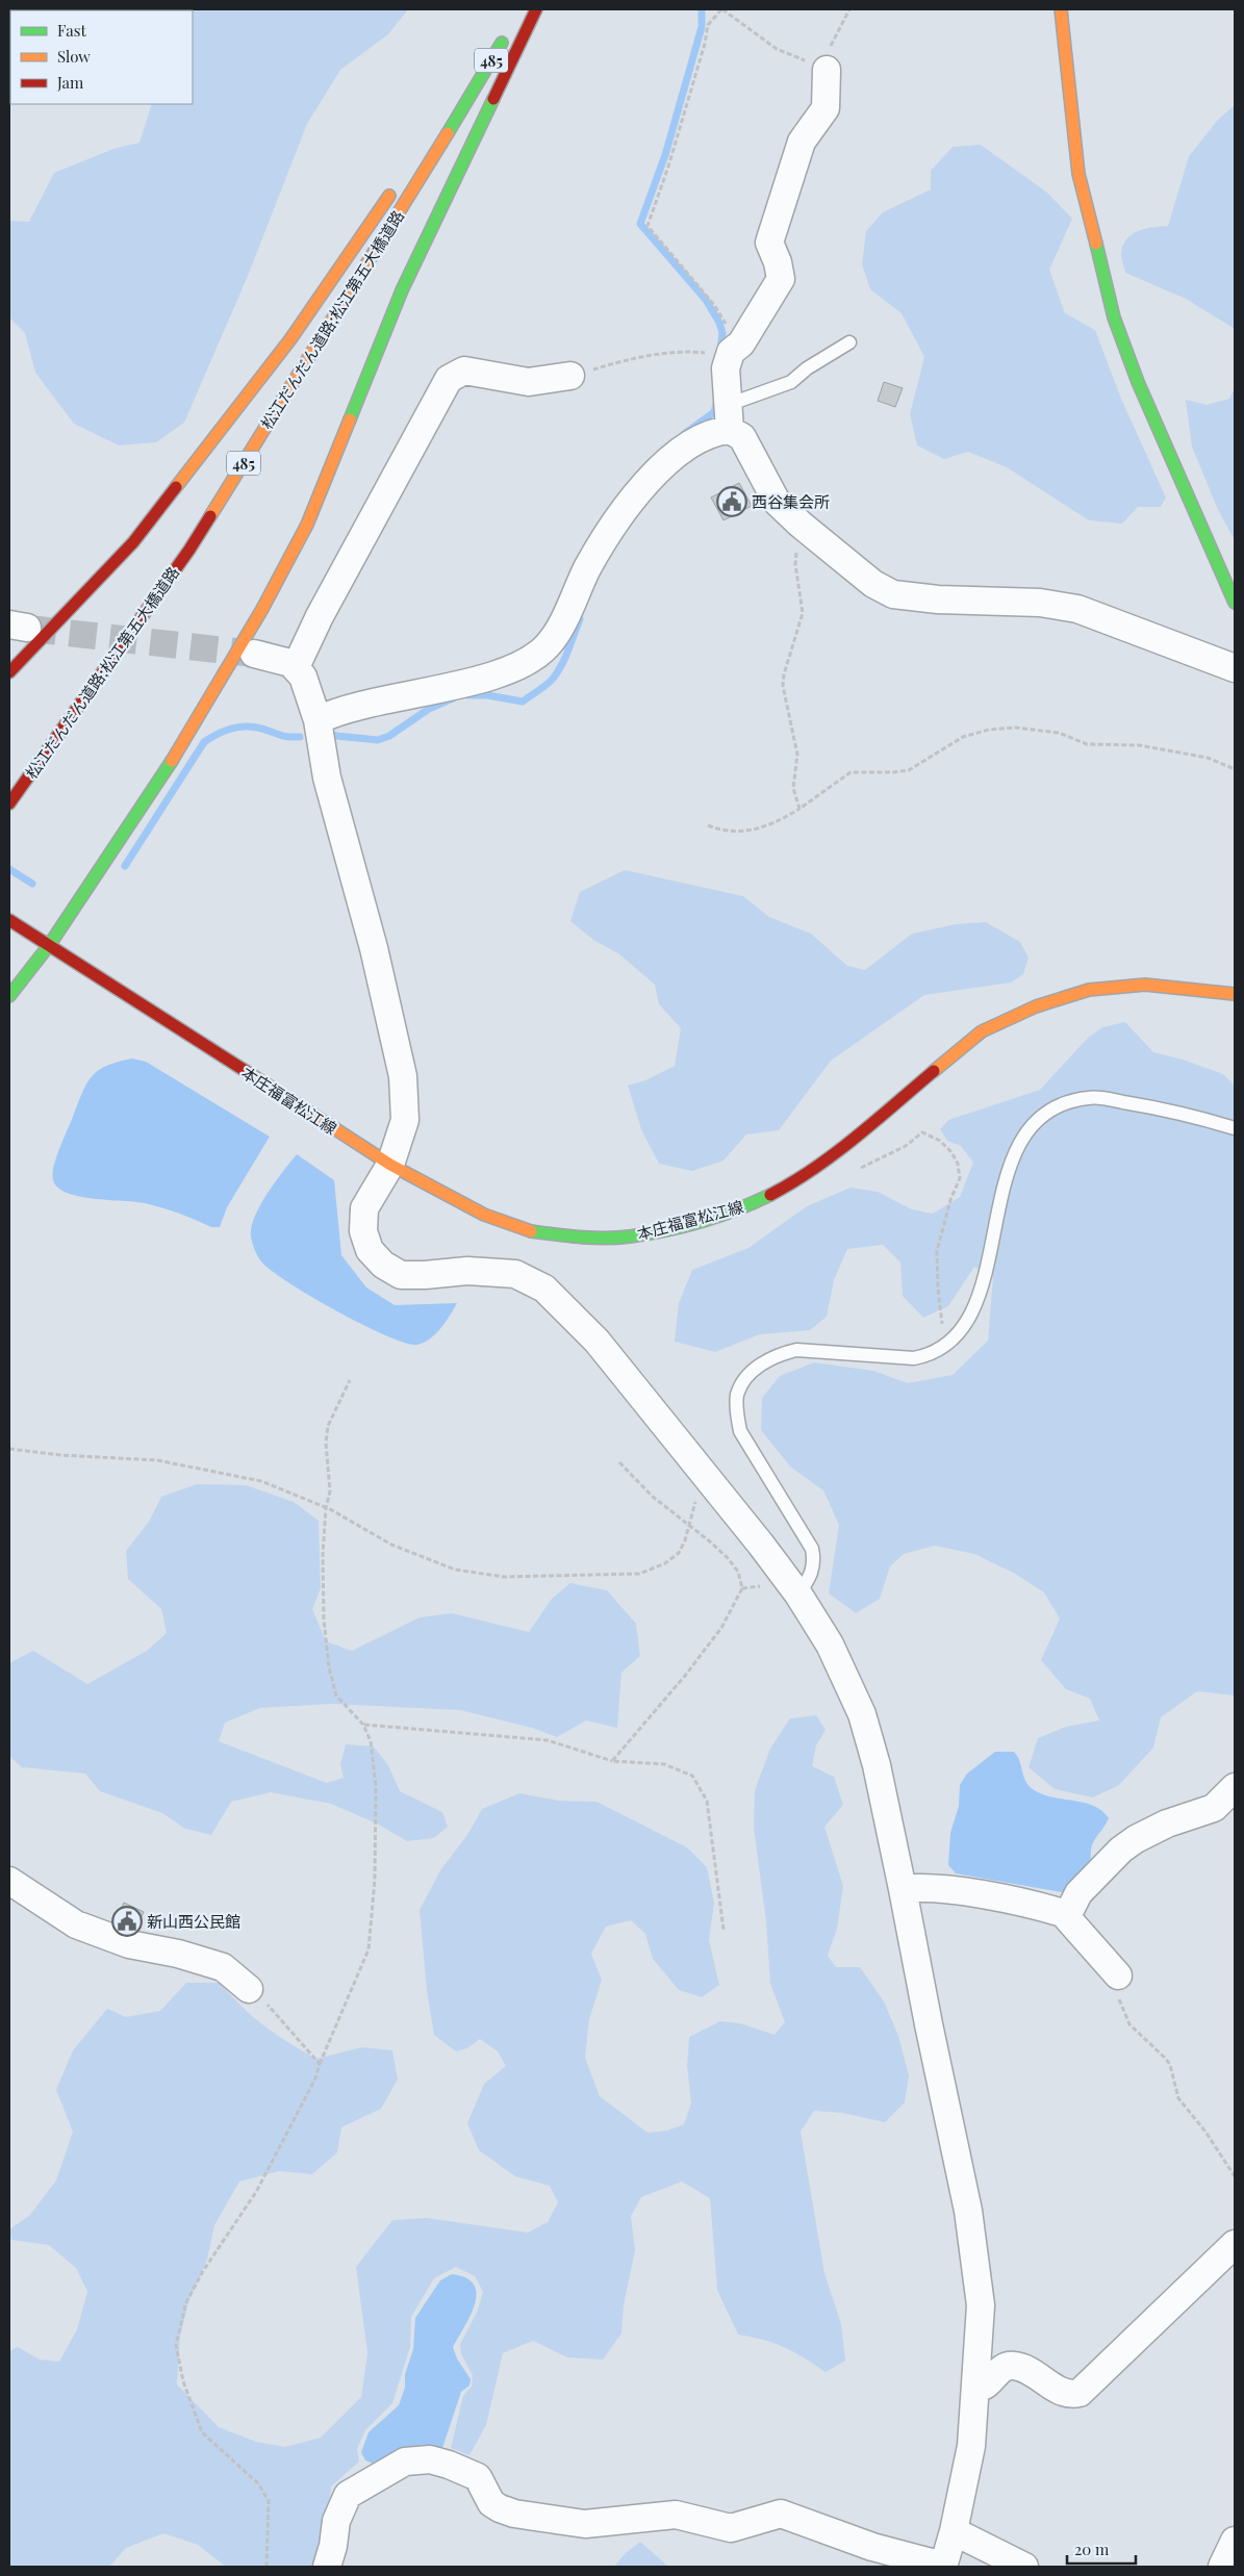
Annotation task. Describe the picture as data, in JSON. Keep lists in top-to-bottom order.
{
  "streets": {
    "main road": ["485", "松江だんだん道路;松江第五大橋道路", "本庄福富松江線"]
  },
  "places": {
    "public building": ["西谷集会所", "新山西公民館"]
  },
  "legend": ["Fast", "Slow", "Jam"],
  "scale_bar": "20 m"
}
